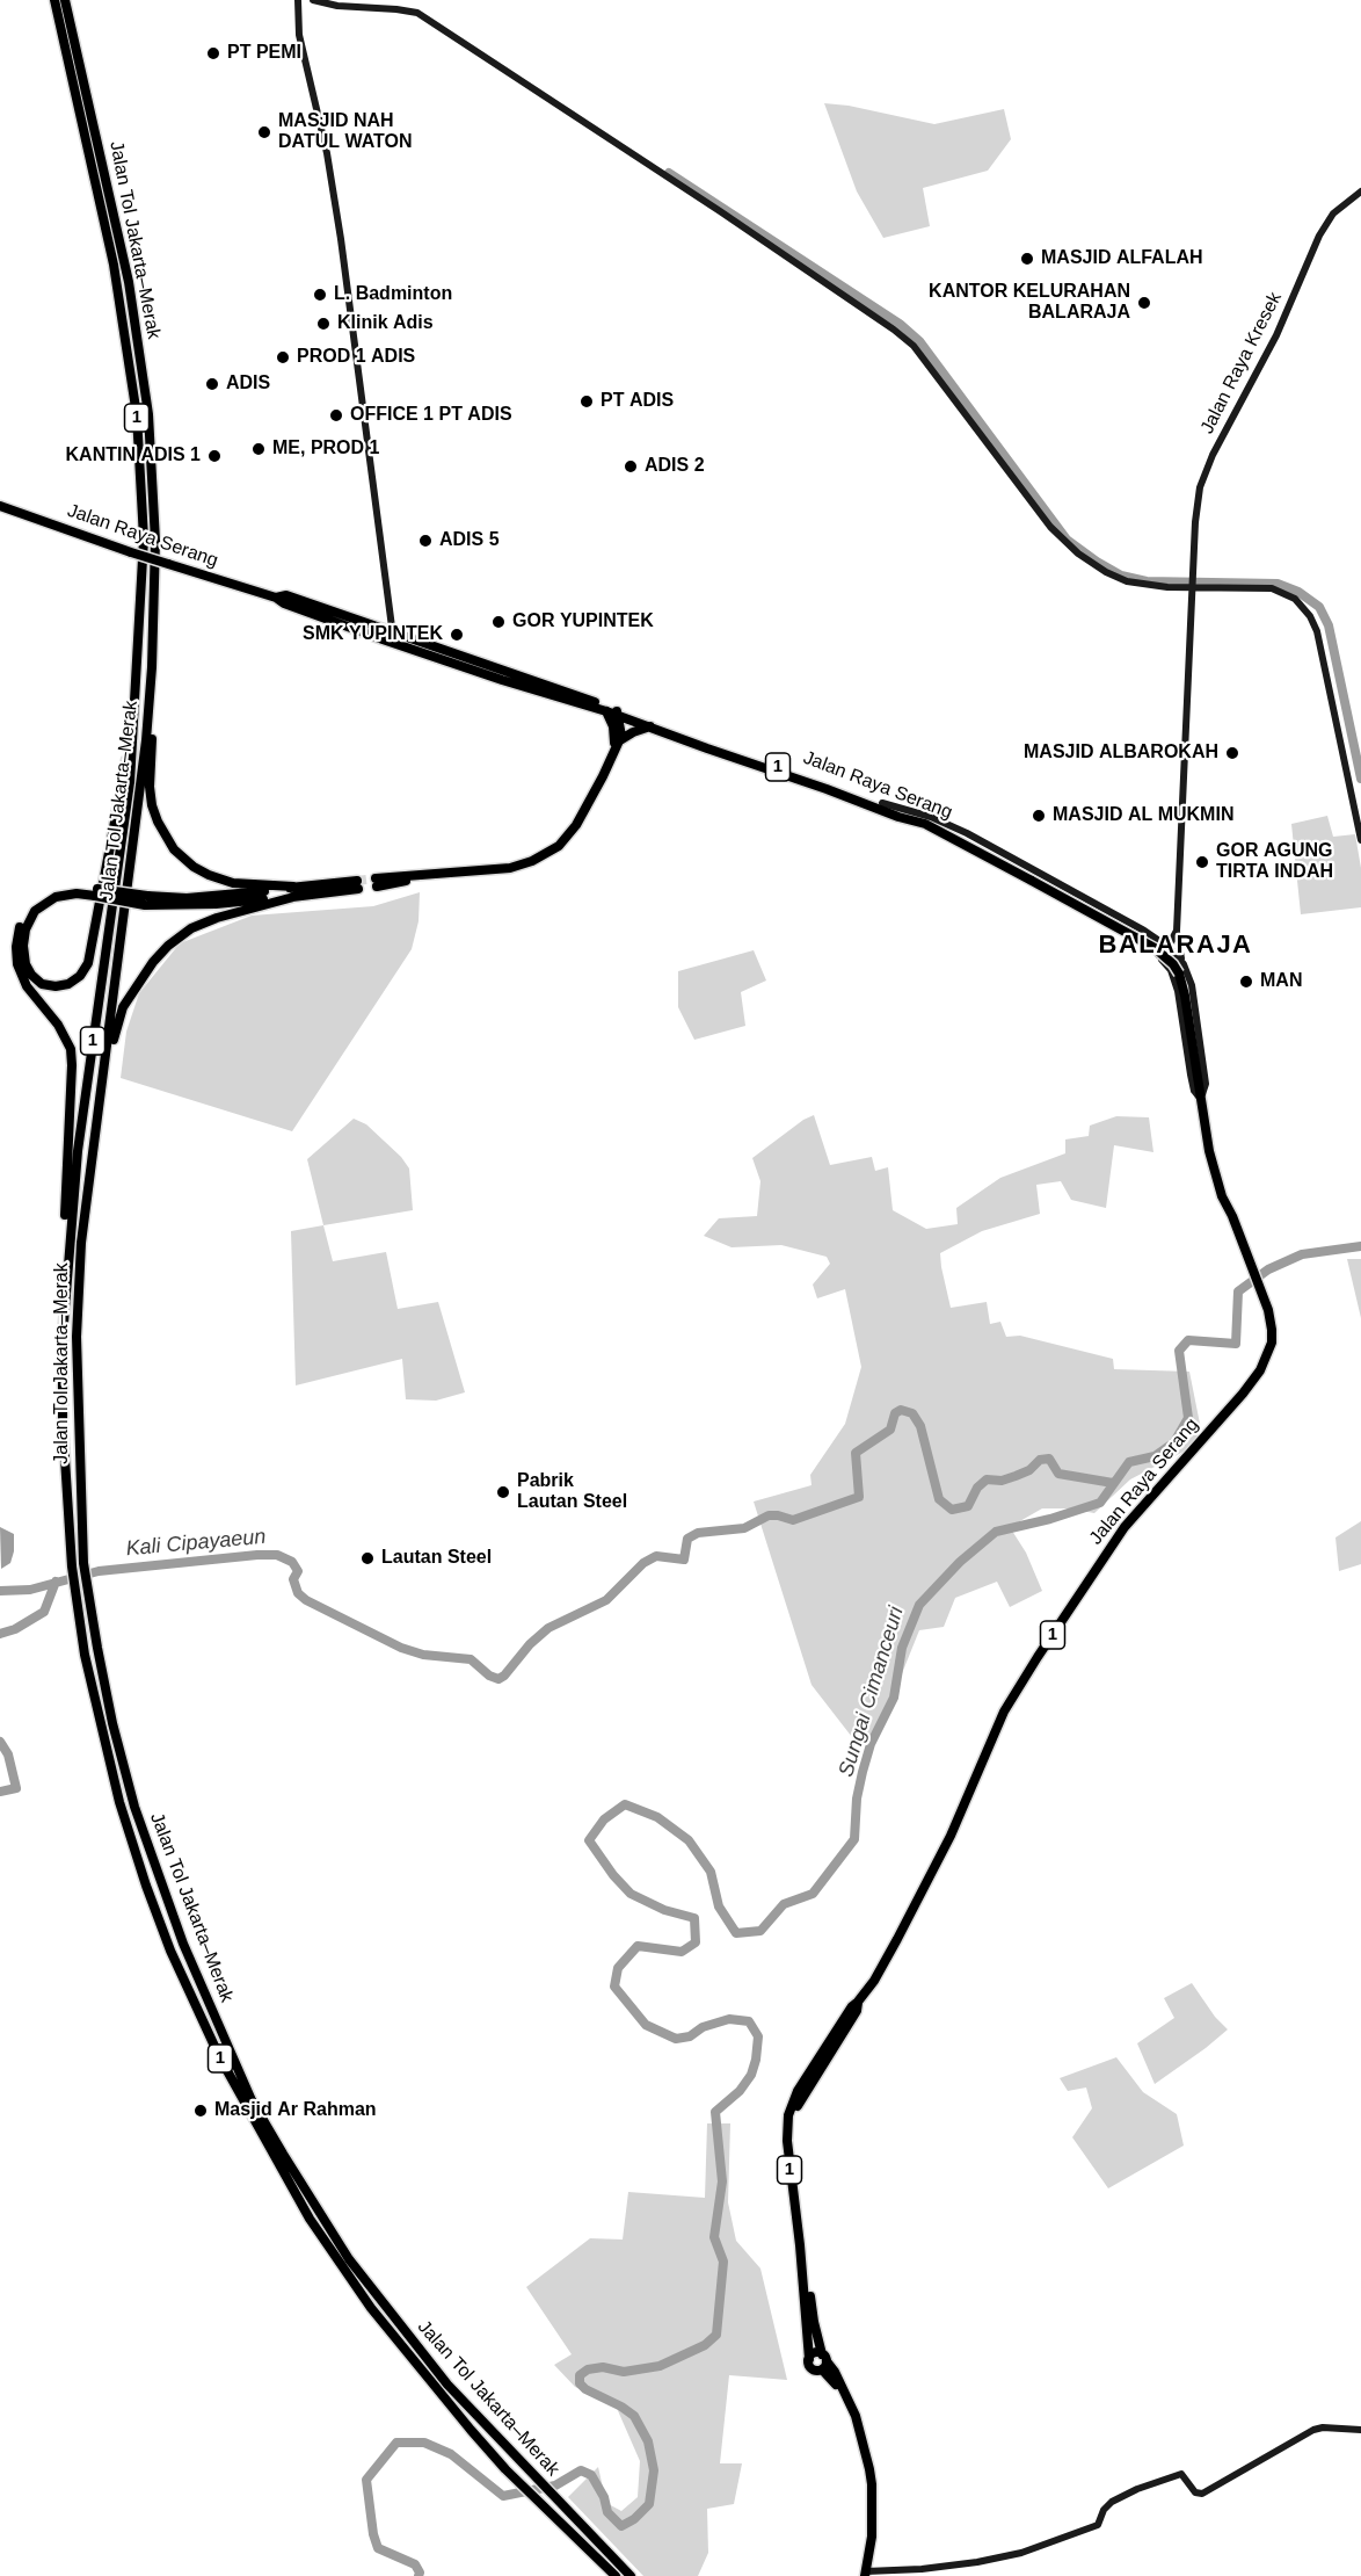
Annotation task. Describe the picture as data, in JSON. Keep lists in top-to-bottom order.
{
  "streets": {
    "highway": ["Jalan Tol Jakarta–Merak", "1", "Jalan Raya Serang"],
    "main road": ["Jalan Raya Kresek"]
  },
  "crossings": [
    ["1", "Jalan Raya Serang"]
  ],
  "districts": ["BALARAJA"],
  "water": ["Kali Cipayaeun", "Sungai Cimanceuri"],
  "places": [
    "PT PEMI",
    "MASJID NAH DATUL WATON",
    "MASJID ALFALAH",
    "L. Badminton",
    "KANTOR KELURAHAN BALARAJA",
    "Klinik Adis",
    "PROD 1 ADIS",
    "ADIS",
    "PT ADIS",
    "OFFICE 1 PT ADIS",
    "ME, PROD 1",
    "KANTIN ADIS 1",
    "ADIS 2",
    "ADIS 5",
    "GOR YUPINTEK",
    "SMK YUPINTEK",
    "MASJID ALBAROKAH",
    "MASJID AL MUKMIN",
    "GOR AGUNG TIRTA INDAH",
    "MAN",
    "Pabrik Lautan Steel",
    "Lautan Steel",
    "Masjid Ar Rahman"
  ]
}
